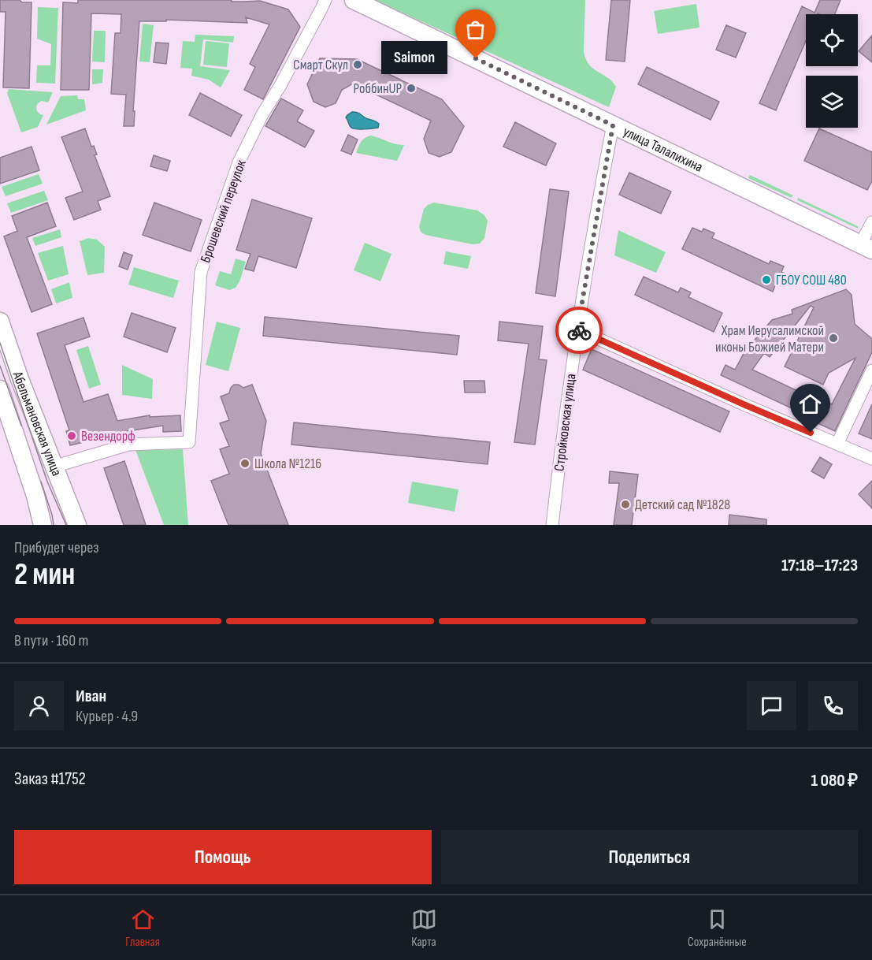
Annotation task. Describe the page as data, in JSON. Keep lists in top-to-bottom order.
{
  "streets": {
    "street": [
      "улица Талалихина",
      "Брошевский переулок",
      "Стройковская улица",
      "Абельмановская улица"
    ]
  },
  "crossings": [
    ["улица Талалихина", "Стройковская улица"],
    ["Брошевский переулок", "Абельмановская улица"]
  ],
  "places": [
    "Saimon",
    "Смарт Скул",
    "РоббинUP",
    "ГБОУ СОШ 480",
    "Храм Иерусалимской иконы Божией Матери",
    "Везендорф",
    "Школа №1216",
    "Детский сад №1828"
  ],
  "page": {
    "bubble": "Saimon",
    "heading": ["2 мин", "Прибудет через", "17:18–17:23"],
    "panel": [
      "Иван",
      "Курьер · 4.9",
      "Заказ #1752",
      "1 080 ₽"
    ],
    "bar": "В пути · 160 m",
    "buttons": ["Помощь", "Поделиться"],
    "tabs": ["Главная", "Карта", "Сохранённые"]
  }
}
